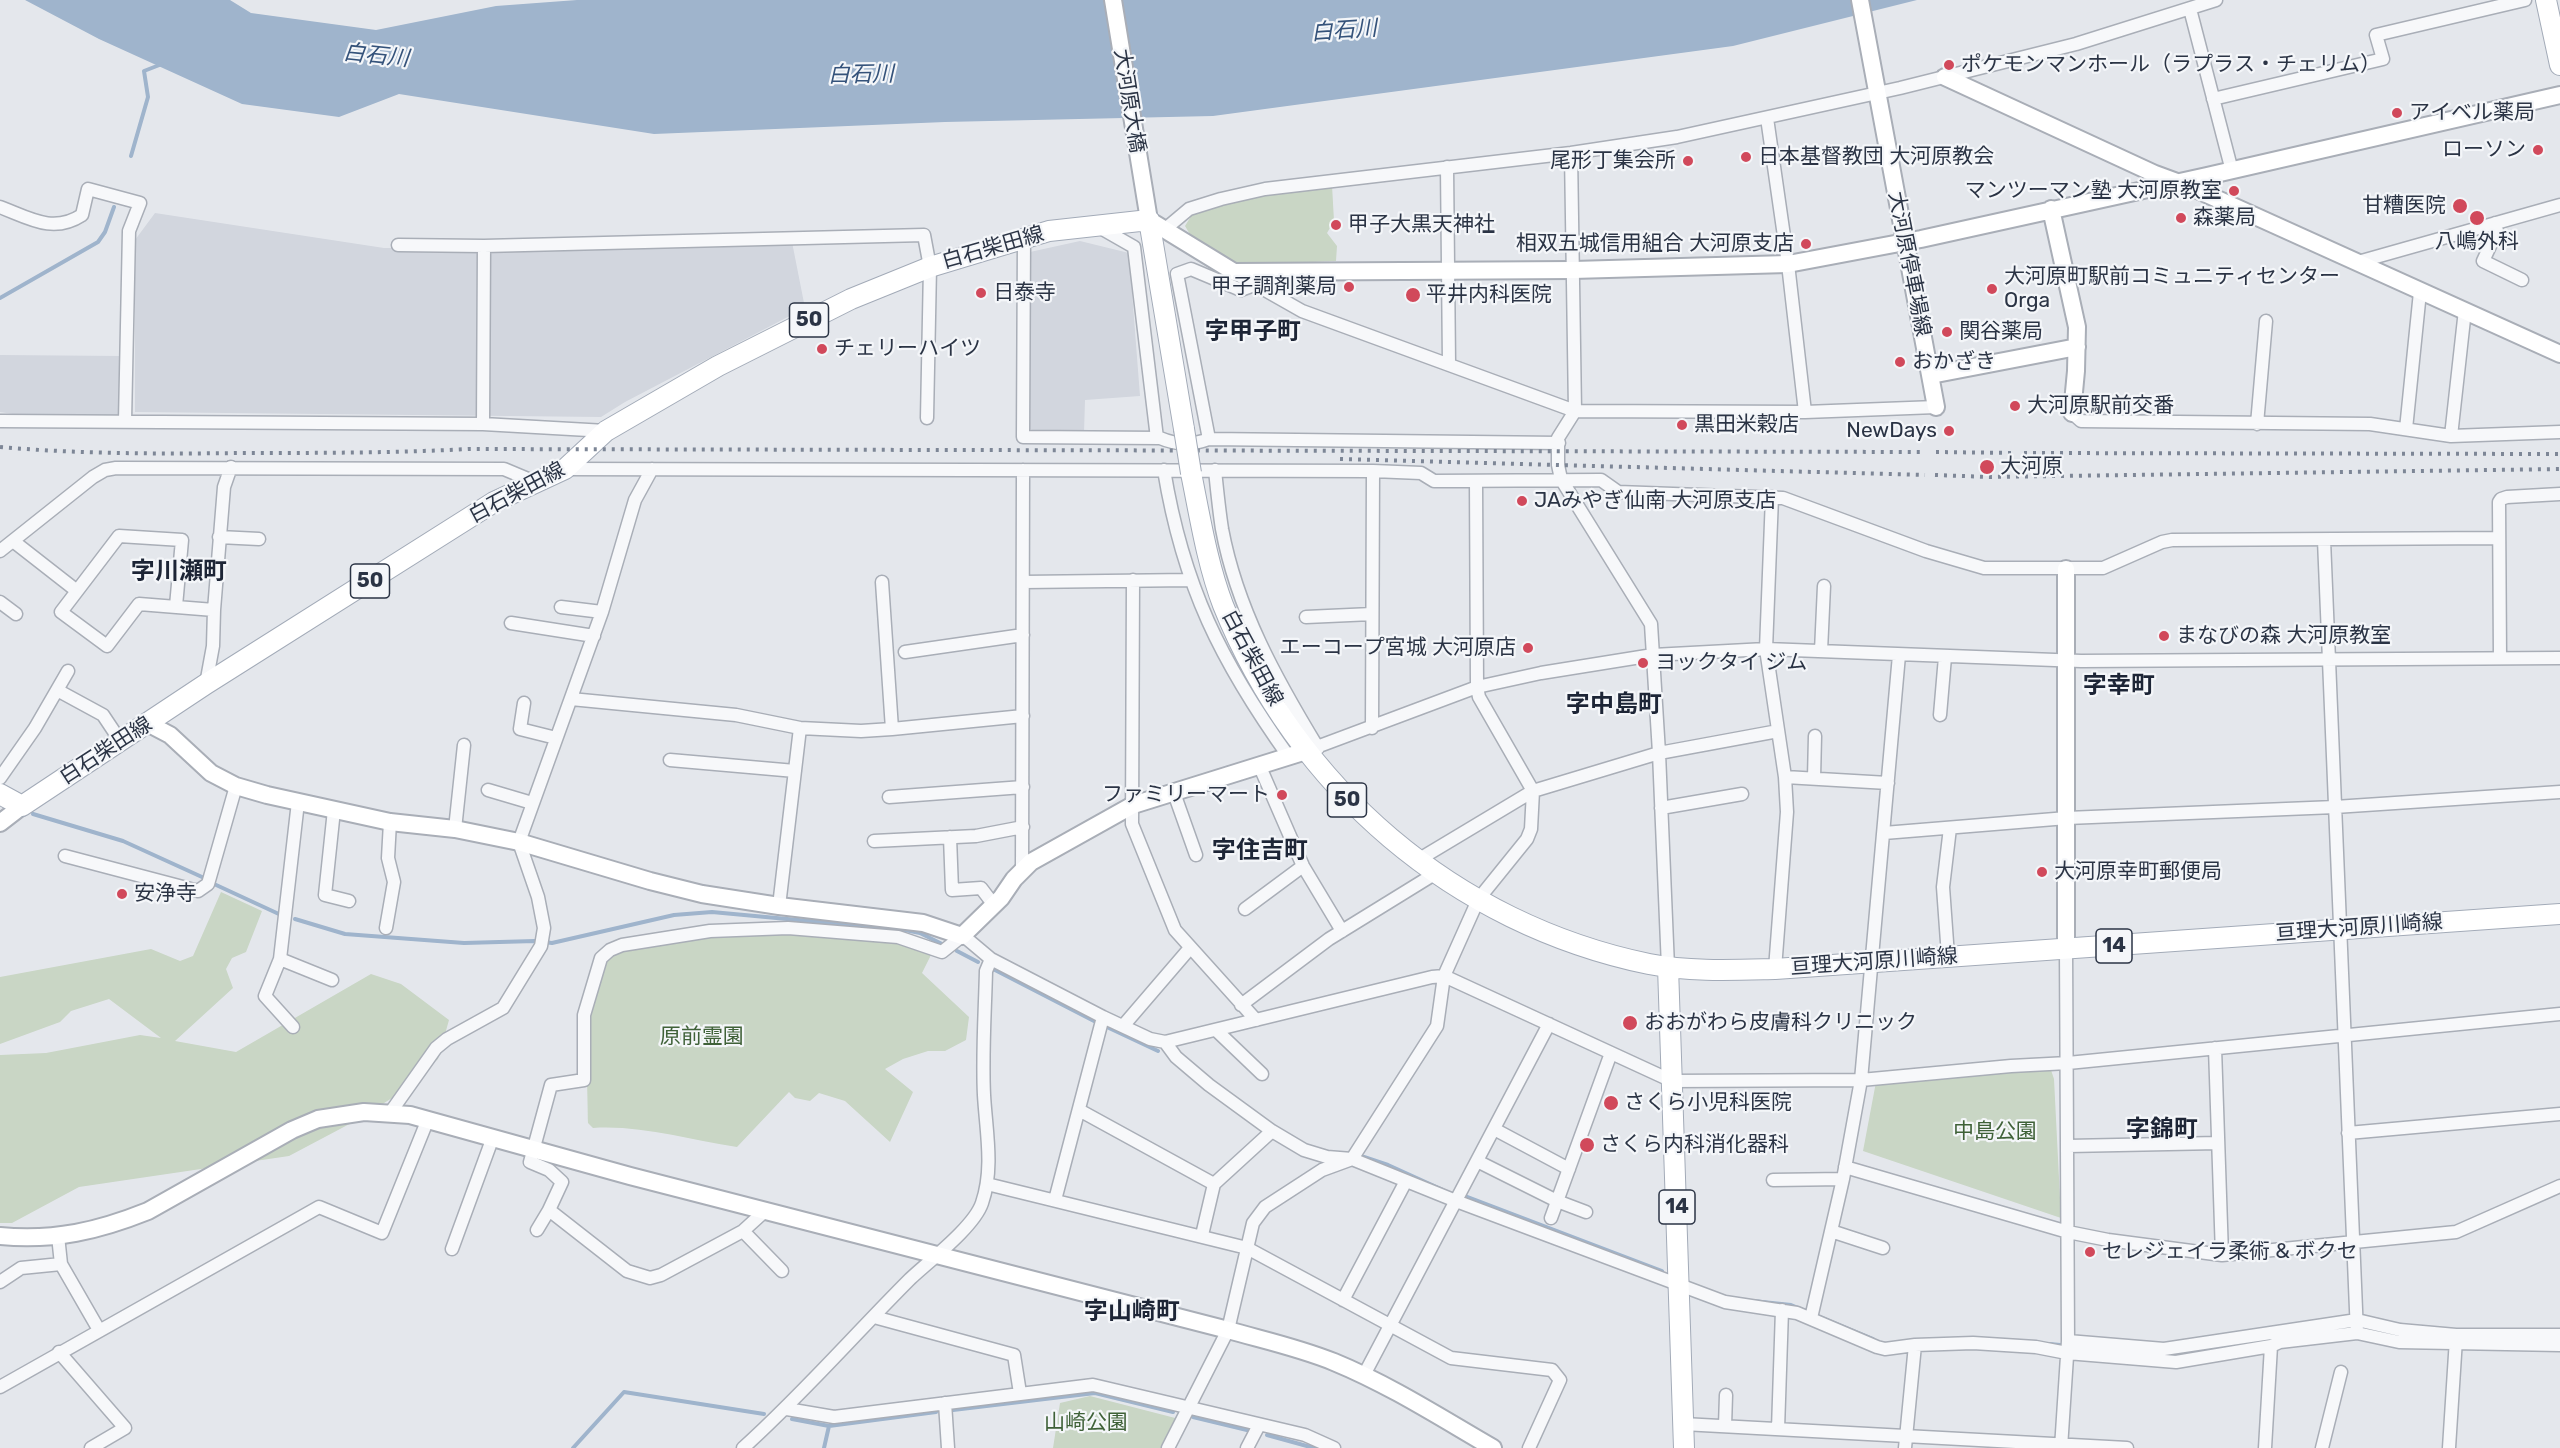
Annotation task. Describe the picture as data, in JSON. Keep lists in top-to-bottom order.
{
  "streets": {
    "main road": [
      "白石柴田線",
      "50",
      "亘理大河原川崎線",
      "14"
    ],
    "street": ["大河原大橋", "大河原停車場線"]
  },
  "crossings": [
    ["大河原大橋", "白石柴田線"],
    ["白石柴田線", "亘理大河原川崎線"],
    ["白石柴田線", "14"],
    ["亘理大河原川崎線", "14"]
  ],
  "districts": [
    "字甲子町",
    "字川瀬町",
    "字幸町",
    "字中島町",
    "字住吉町",
    "字錦町",
    "字山崎町"
  ],
  "water": ["白石川"],
  "parks": ["原前霊園", "中島公園", "山崎公園"],
  "places": [
    "ポケモンマンホール（ラプラス・チェリム）",
    "アイベル薬局",
    "ローソン",
    "日本基督教団 大河原教会",
    "尾形丁集会所",
    "マンツーマン塾 大河原教室",
    "甘糟医院",
    "森薬局",
    "八嶋外科",
    "甲子大黒天神社",
    "相双五城信用組合 大河原支店",
    "甲子調剤薬局",
    "大河原町駅前コミュニティセンター Orga",
    "日泰寺",
    "平井内科医院",
    "関谷薬局",
    "チェリーハイツ",
    "おかざき",
    "大河原駅前交番",
    "黒田米穀店",
    "NewDays",
    "大河原",
    "JAみやぎ仙南 大河原支店",
    "まなびの森 大河原教室",
    "エーコープ宮城 大河原店",
    "ヨックタイ ジム",
    "ファミリーマート",
    "大河原幸町郵便局",
    "安浄寺",
    "おおがわら皮膚科クリニック",
    "さくら小児科医院",
    "さくら内科消化器科",
    "セレジェイラ柔術 & ボクセ"
  ]
}
